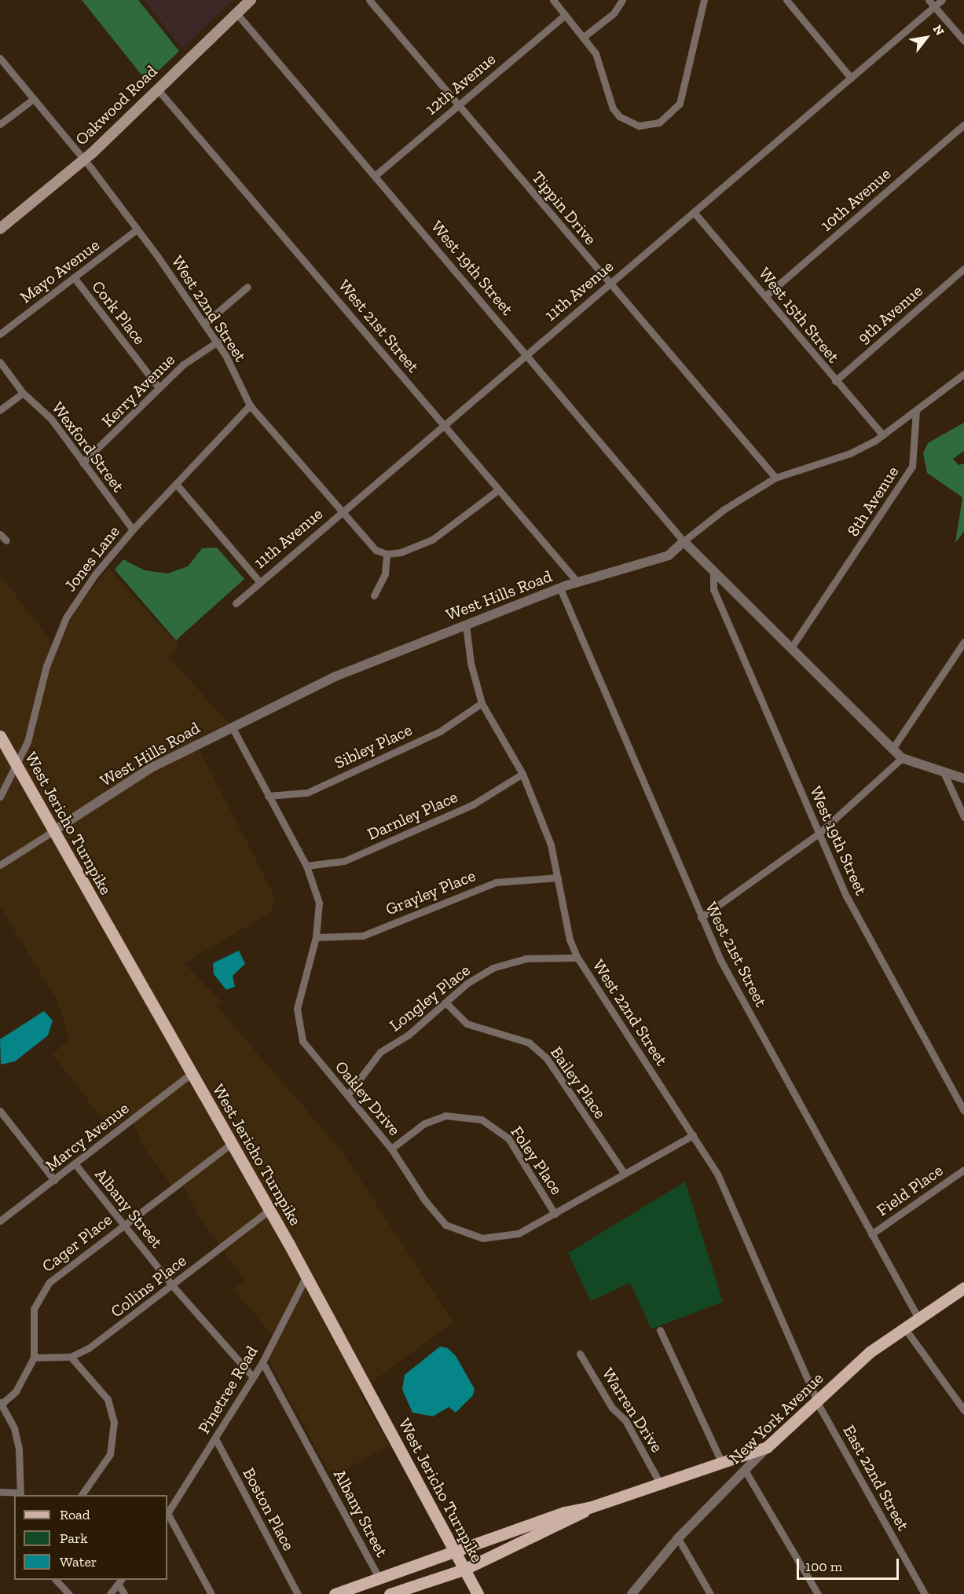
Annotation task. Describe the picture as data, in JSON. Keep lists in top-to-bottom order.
{
  "streets": {
    "main road": ["Oakwood Road", "West Jericho Turnpike", "New York Avenue"],
    "street": [
      "12th Avenue",
      "10th Avenue",
      "Tippin Drive",
      "West 19th Street",
      "Mayo Avenue",
      "11th Avenue",
      "West 22nd Street",
      "Cork Place",
      "9th Avenue",
      "West 15th Street",
      "West 21st Street",
      "Kerry Avenue",
      "Wexford Street",
      "8th Avenue",
      "Jones Lane",
      "West Hills Road",
      "Sibley Place",
      "Darnley Place",
      "Grayley Place",
      "Longley Place",
      "Bailey Place",
      "Oakley Drive",
      "Marcy Avenue",
      "Foley Place",
      "Field Place",
      "Albany Street",
      "Cager Place",
      "Collins Place",
      "Pinetree Road",
      "Warren Drive",
      "East 22nd Street",
      "Boston Place"
    ]
  },
  "crossings": [
    ["12th Avenue", "Tippin Drive"],
    ["12th Avenue", "West 19th Street"],
    ["Oakwood Road", "West 19th Street"],
    ["Oakwood Road", "West 22nd Street"],
    ["Oakwood Road", "West 21st Street"],
    ["10th Avenue", "West 15th Street"],
    ["Tippin Drive", "11th Avenue"],
    ["West 19th Street", "11th Avenue"],
    ["West 19th Street", "West Hills Road"],
    ["Mayo Avenue", "West 22nd Street"],
    ["Mayo Avenue", "Cork Place"],
    ["11th Avenue", "West 22nd Street"],
    ["11th Avenue", "West 15th Street"],
    ["11th Avenue", "West 21st Street"],
    ["West 22nd Street", "Kerry Avenue"],
    ["West 22nd Street", "Jones Lane"],
    ["West 22nd Street", "West Hills Road"],
    ["West 22nd Street", "Sibley Place"],
    ["West 22nd Street", "Darnley Place"],
    ["West 22nd Street", "Grayley Place"],
    ["West 22nd Street", "Longley Place"],
    ["West 22nd Street", "Oakley Drive"],
    ["West 22nd Street", "New York Avenue"],
    ["West 22nd Street", "East 22nd Street"],
    ["Cork Place", "Kerry Avenue"],
    ["9th Avenue", "West 15th Street"],
    ["West 21st Street", "West Hills Road"],
    ["West 21st Street", "Field Place"],
    ["West 21st Street", "New York Avenue"],
    ["Kerry Avenue", "Wexford Street"],
    ["Wexford Street", "Jones Lane"],
    ["Jones Lane", "West Jericho Turnpike"],
    ["West Hills Road", "West Jericho Turnpike"],
    ["West Hills Road", "Oakley Drive"],
    ["Sibley Place", "Oakley Drive"],
    ["Darnley Place", "Oakley Drive"],
    ["West Jericho Turnpike", "Marcy Avenue"],
    ["West Jericho Turnpike", "Cager Place"],
    ["West Jericho Turnpike", "Collins Place"],
    ["West Jericho Turnpike", "Pinetree Road"],
    ["Grayley Place", "Oakley Drive"],
    ["Longley Place", "Bailey Place"],
    ["Longley Place", "Oakley Drive"],
    ["Bailey Place", "Oakley Drive"],
    ["Oakley Drive", "Foley Place"],
    ["Marcy Avenue", "Albany Street"],
    ["Albany Street", "Cager Place"],
    ["Albany Street", "Collins Place"],
    ["Albany Street", "Pinetree Road"],
    ["Cager Place", "Collins Place"],
    ["Pinetree Road", "Boston Place"],
    ["New York Avenue", "East 22nd Street"]
  ],
  "legend": ["Road", "Park", "Water"],
  "scale_bar": "100 m",
  "north": "top right"
}
